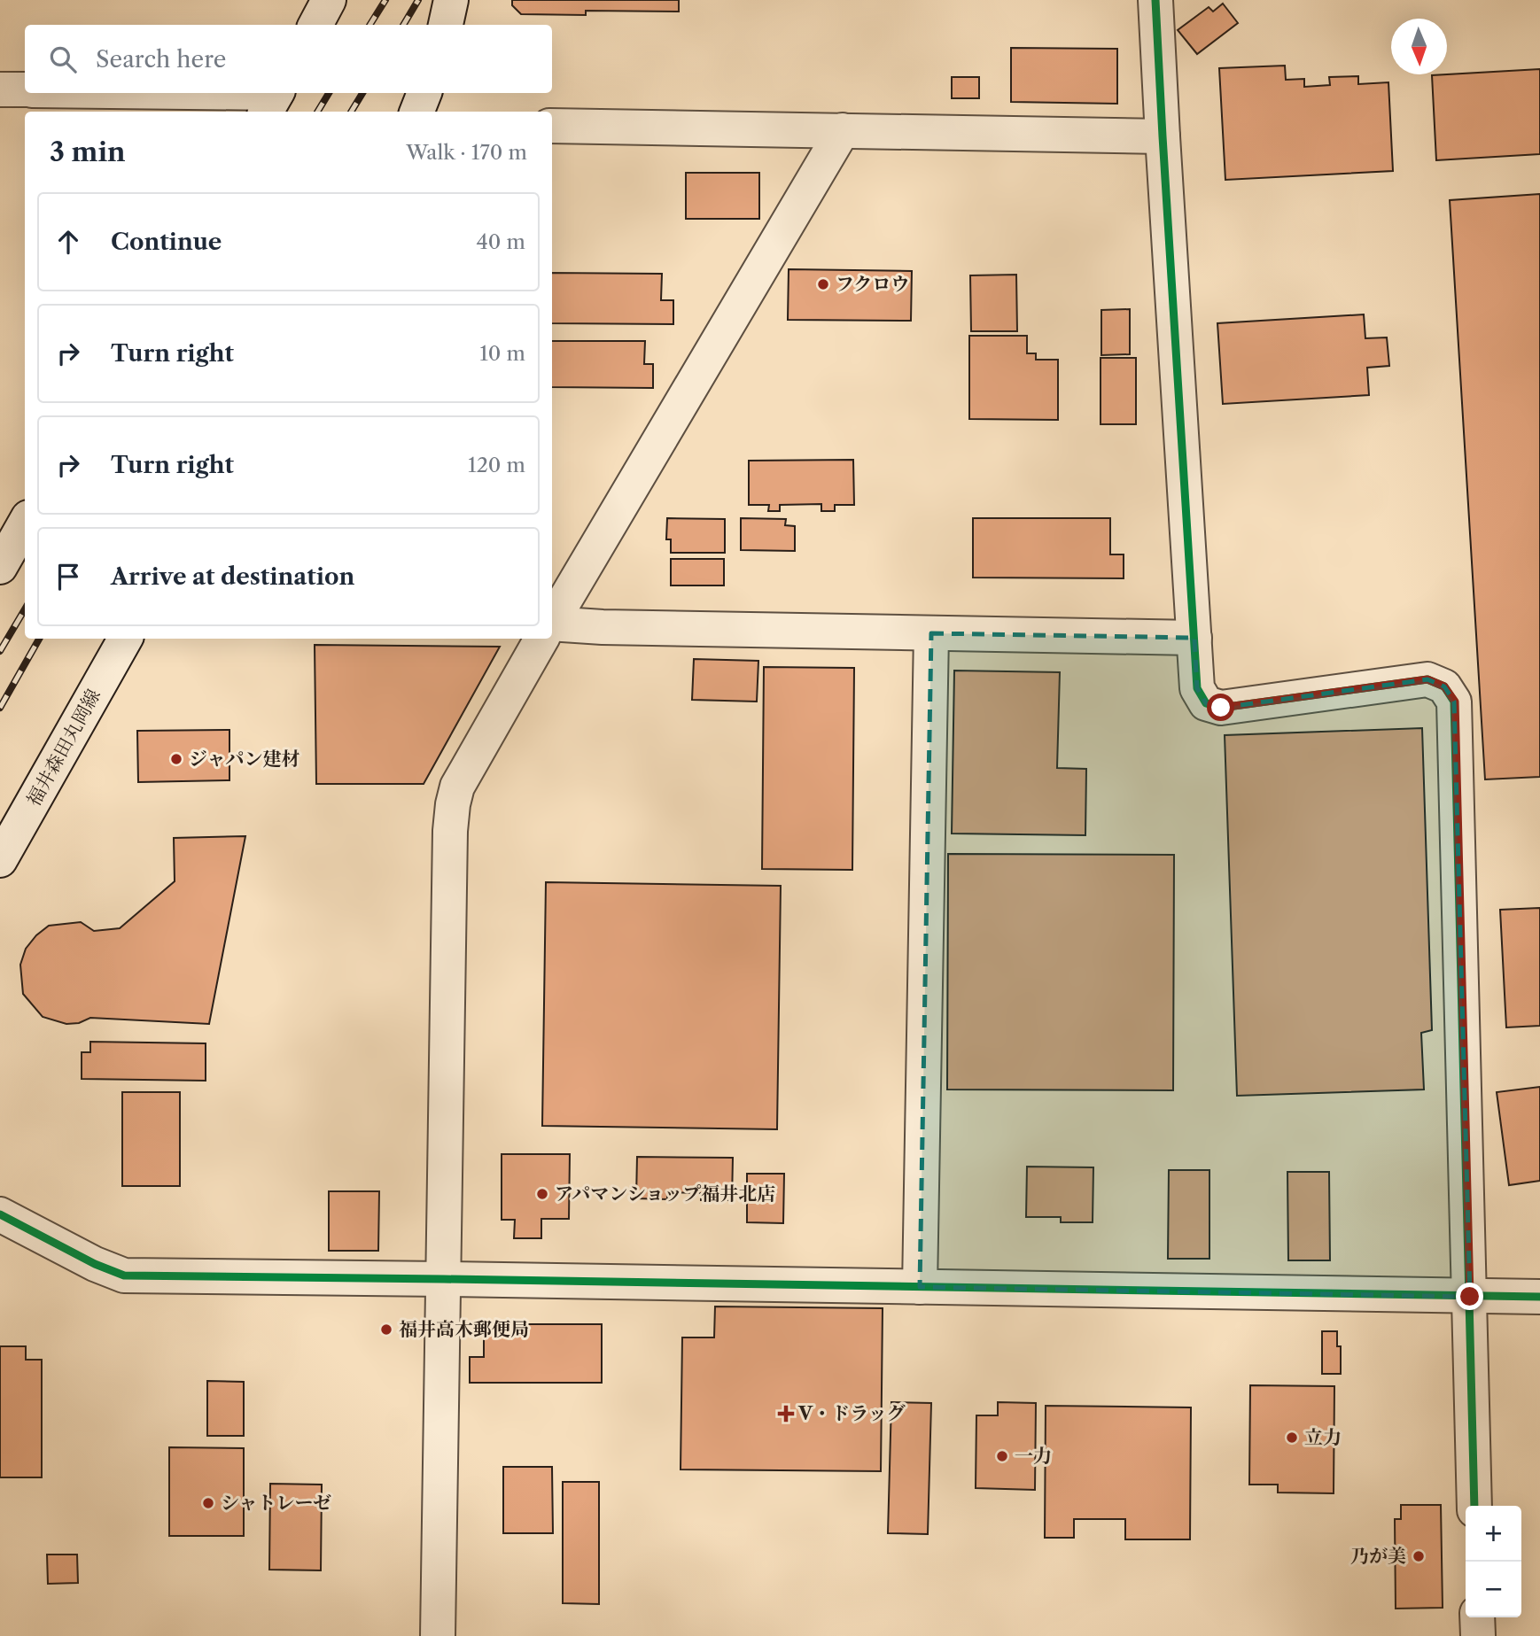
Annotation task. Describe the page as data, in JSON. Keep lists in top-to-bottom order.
{
  "streets": {
    "street": ["福井森田丸岡線"]
  },
  "places": {
    "other": [
      "フクロウ",
      "ジャパン建材",
      "アパマンショップ福井北店",
      "福井高木郵便局",
      "立力",
      "一力",
      "シャトレーゼ",
      "乃が美"
    ],
    "health": ["V・ドラッグ"]
  },
  "north": "bottom",
  "page": {
    "search": "Search here",
    "heading": ["3 min", "Walk · 170 m"],
    "list": [
      ["Continue", "40 m"],
      ["Turn right", "10 m"],
      ["Turn right", "120 m"],
      "Arrive at destination"
    ],
    "map_buttons": ["+", "−"]
  }
}
